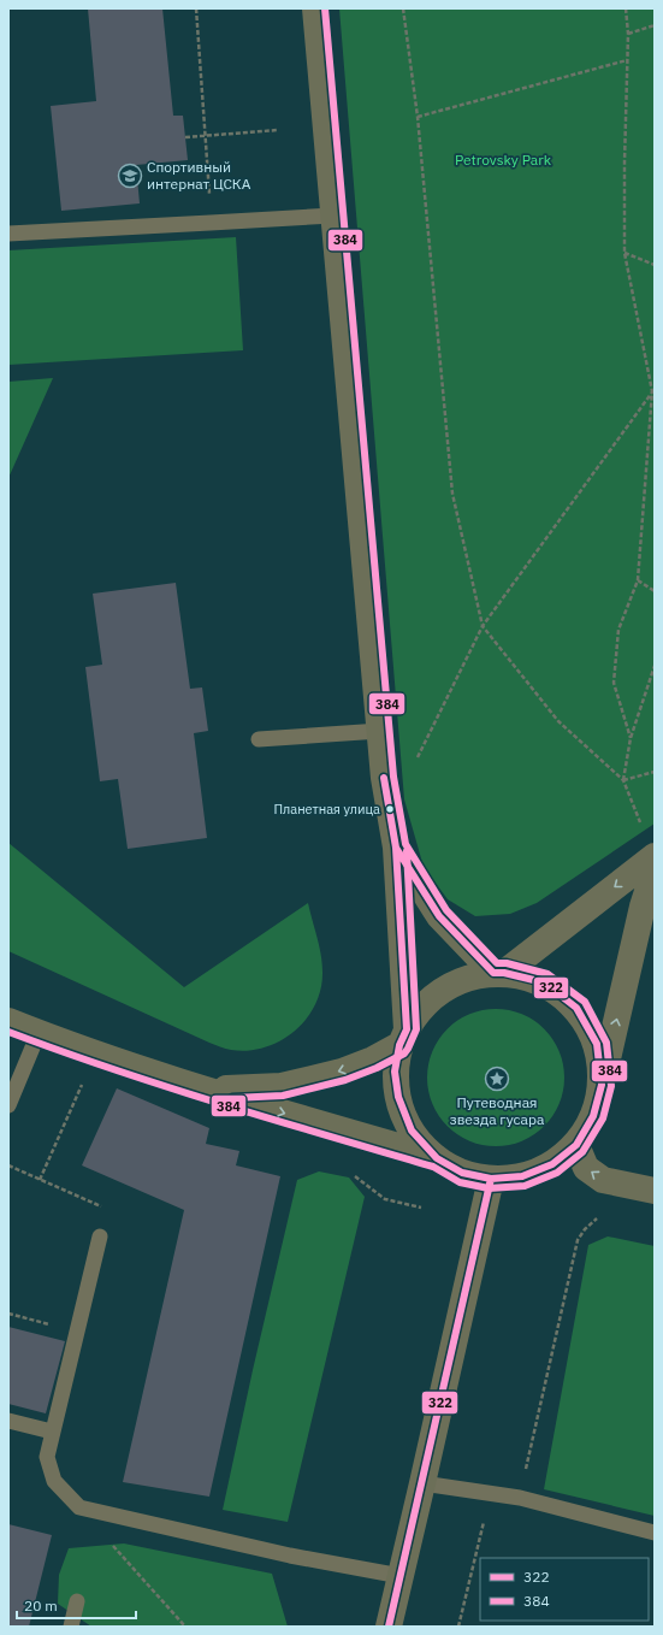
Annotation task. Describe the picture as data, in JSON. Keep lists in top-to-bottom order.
{
  "parks": ["Petrovsky Park"],
  "places": {
    "school or university": ["Спортивный интернат ЦСКА"],
    "other": ["Планетная улица"],
    "place": ["Путеводная звезда гусара"]
  },
  "lines": ["transit line 384", "transit line 322"],
  "legend": ["322", "384"],
  "scale_bar": "20 m"
}
